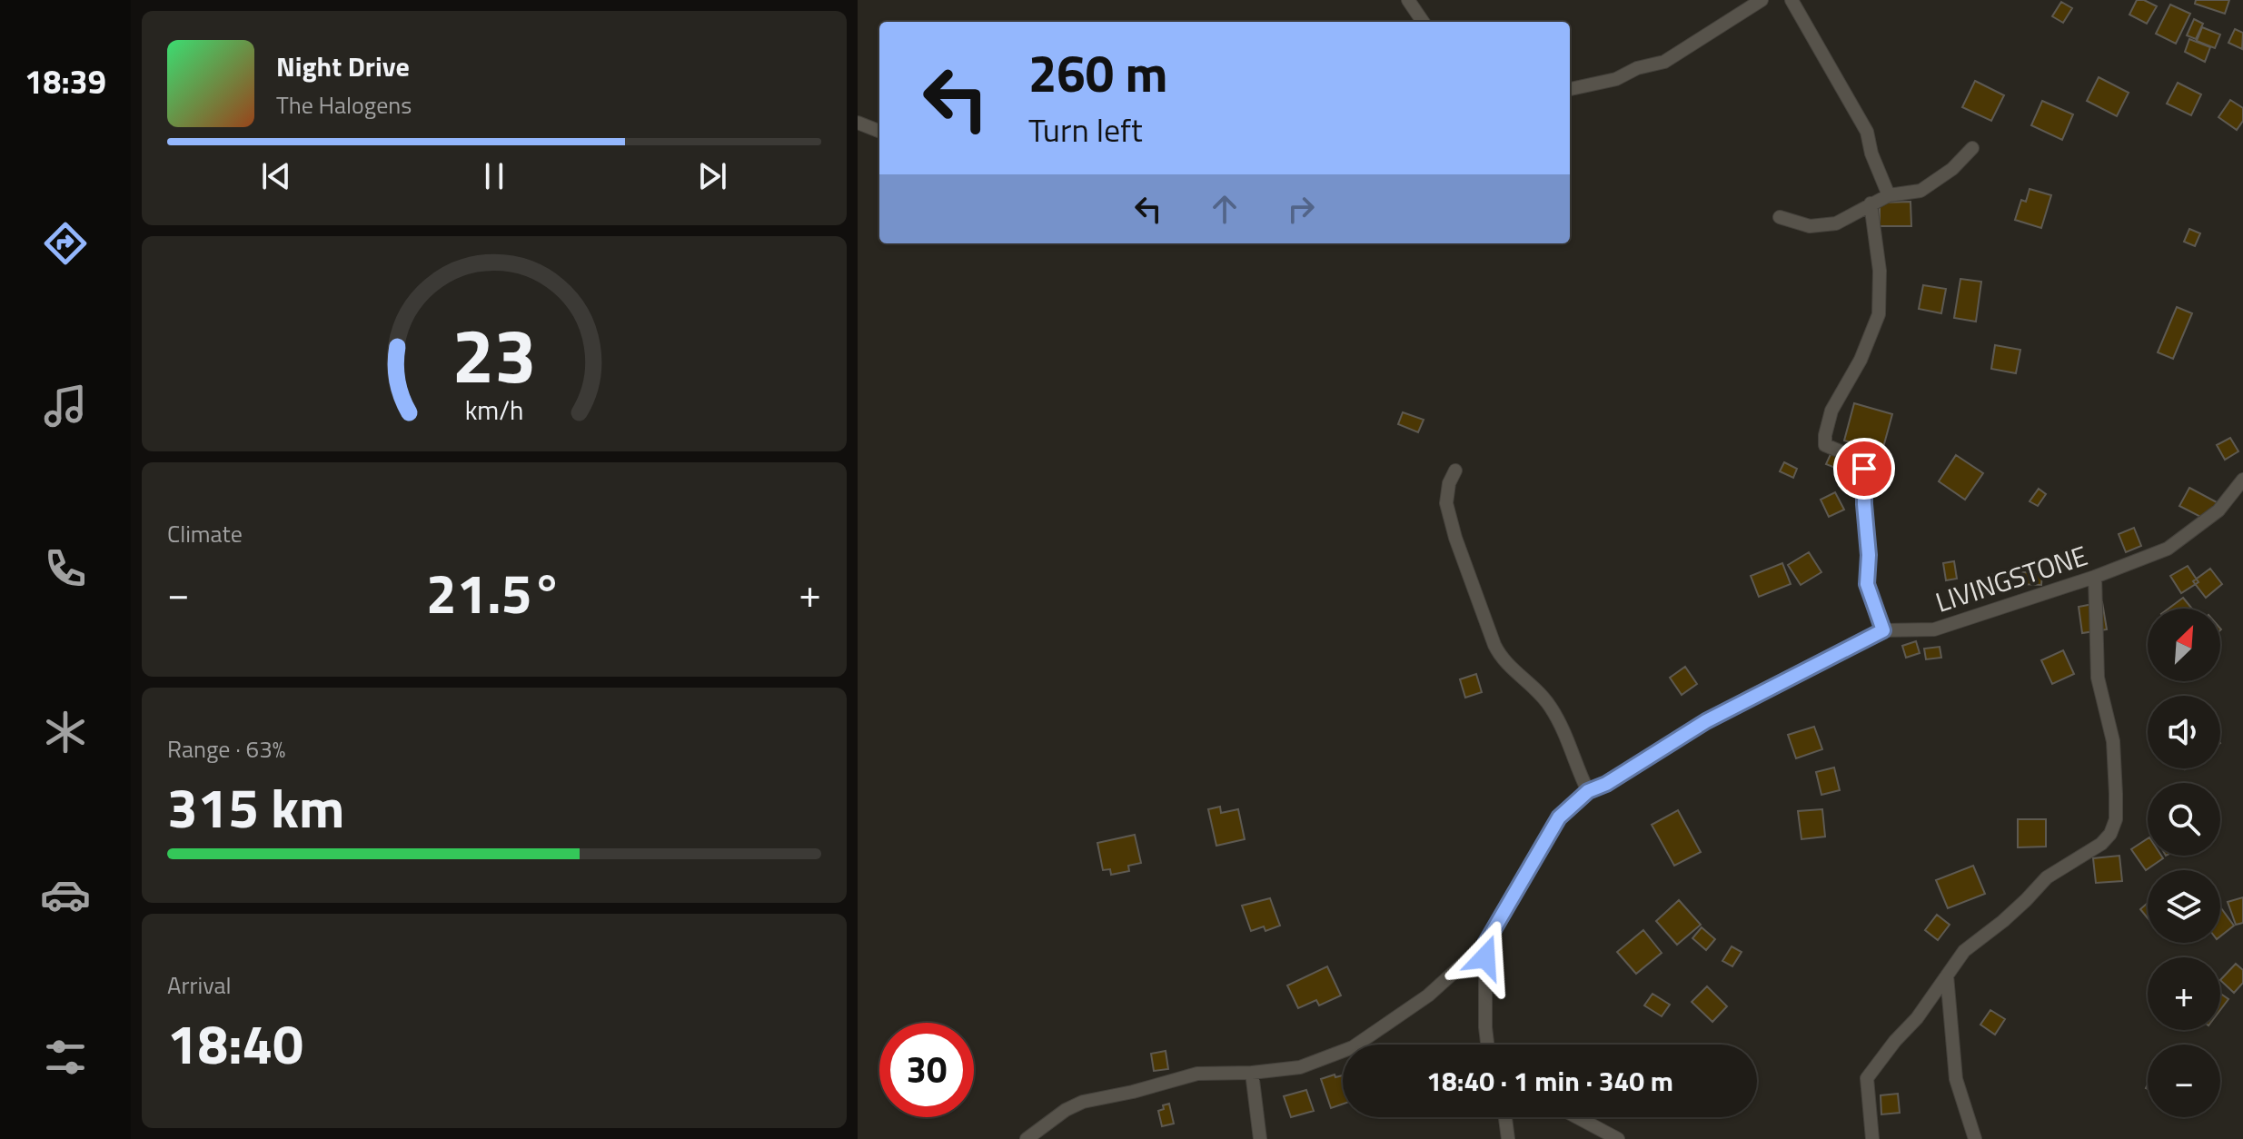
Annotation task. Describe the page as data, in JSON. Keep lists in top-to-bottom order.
{
  "streets": {
    "street": ["LIVINGSTONE"]
  },
  "north": "top right",
  "page": {
    "tabs": "18:39",
    "turn": ["260 m", "Turn left"],
    "song": ["Night Drive", "The Halogens"],
    "tile": [
      "Climate",
      ["Range · 63%", "315 km"],
      ["Arrival", "18:40"]
    ],
    "heat": ["−", "21.5°", "+"],
    "map_buttons": ["+", "−"],
    "limit": "30",
    "trip": "18:40 · 1 min · 340 m",
    "gauge": ["23", "km/h"]
  }
}
